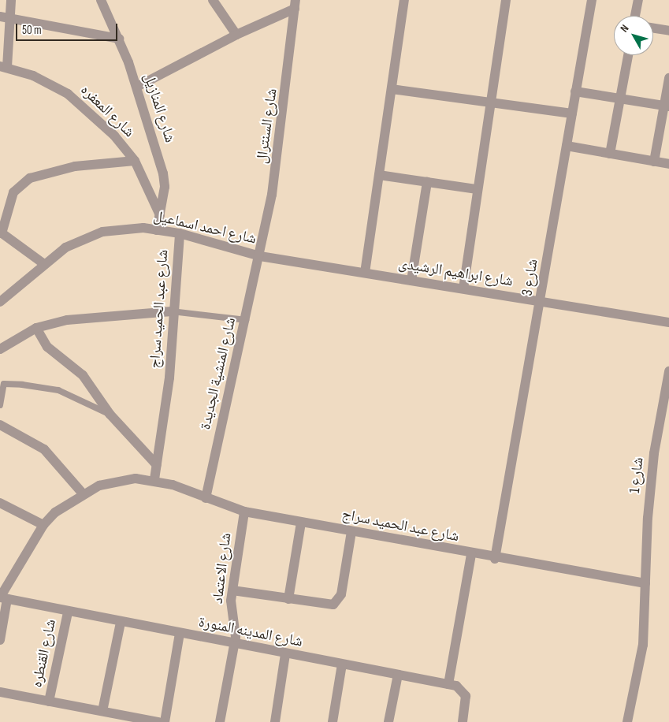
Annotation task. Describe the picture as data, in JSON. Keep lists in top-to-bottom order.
{
  "streets": {
    "street": [
      "شارع المنازيل",
      "شارع المعفره",
      "شارع السنترال",
      "شارع احمد اسماعيل",
      "شارع ابراهيم الرشيدى",
      "شارع 3",
      "شارع عبد الحميد سراج",
      "شارع المنشية الجديدة",
      "شارع 1",
      "شارع الاعتماد",
      "شارع المدينه المنورة",
      "شارع القنطره"
    ]
  },
  "crossings": [
    ["شارع المنازيل", "شارع المعفره"],
    ["شارع المنازيل", "شارع احمد اسماعيل"],
    ["شارع السنترال", "شارع احمد اسماعيل"],
    ["شارع السنترال", "شارع ابراهيم الرشيدى"],
    ["شارع السنترال", "شارع المنشية الجديدة"],
    ["شارع احمد اسماعيل", "شارع ابراهيم الرشيدى"],
    ["شارع احمد اسماعيل", "شارع عبد الحميد سراج"],
    ["شارع احمد اسماعيل", "شارع المنشية الجديدة"],
    ["شارع ابراهيم الرشيدى", "شارع 3"],
    ["شارع ابراهيم الرشيدى", "شارع المنشية الجديدة"],
    ["شارع 3", "شارع عبد الحميد سراج"],
    ["شارع عبد الحميد سراج", "شارع المنشية الجديدة"],
    ["شارع عبد الحميد سراج", "شارع 1"],
    ["شارع عبد الحميد سراج", "شارع الاعتماد"],
    ["شارع عبد الحميد سراج", "شارع المدينه المنورة"],
    ["شارع الاعتماد", "شارع المدينه المنورة"],
    ["شارع المدينه المنورة", "شارع القنطره"]
  ],
  "scale_bar": "50 m",
  "north": "top left"
}
